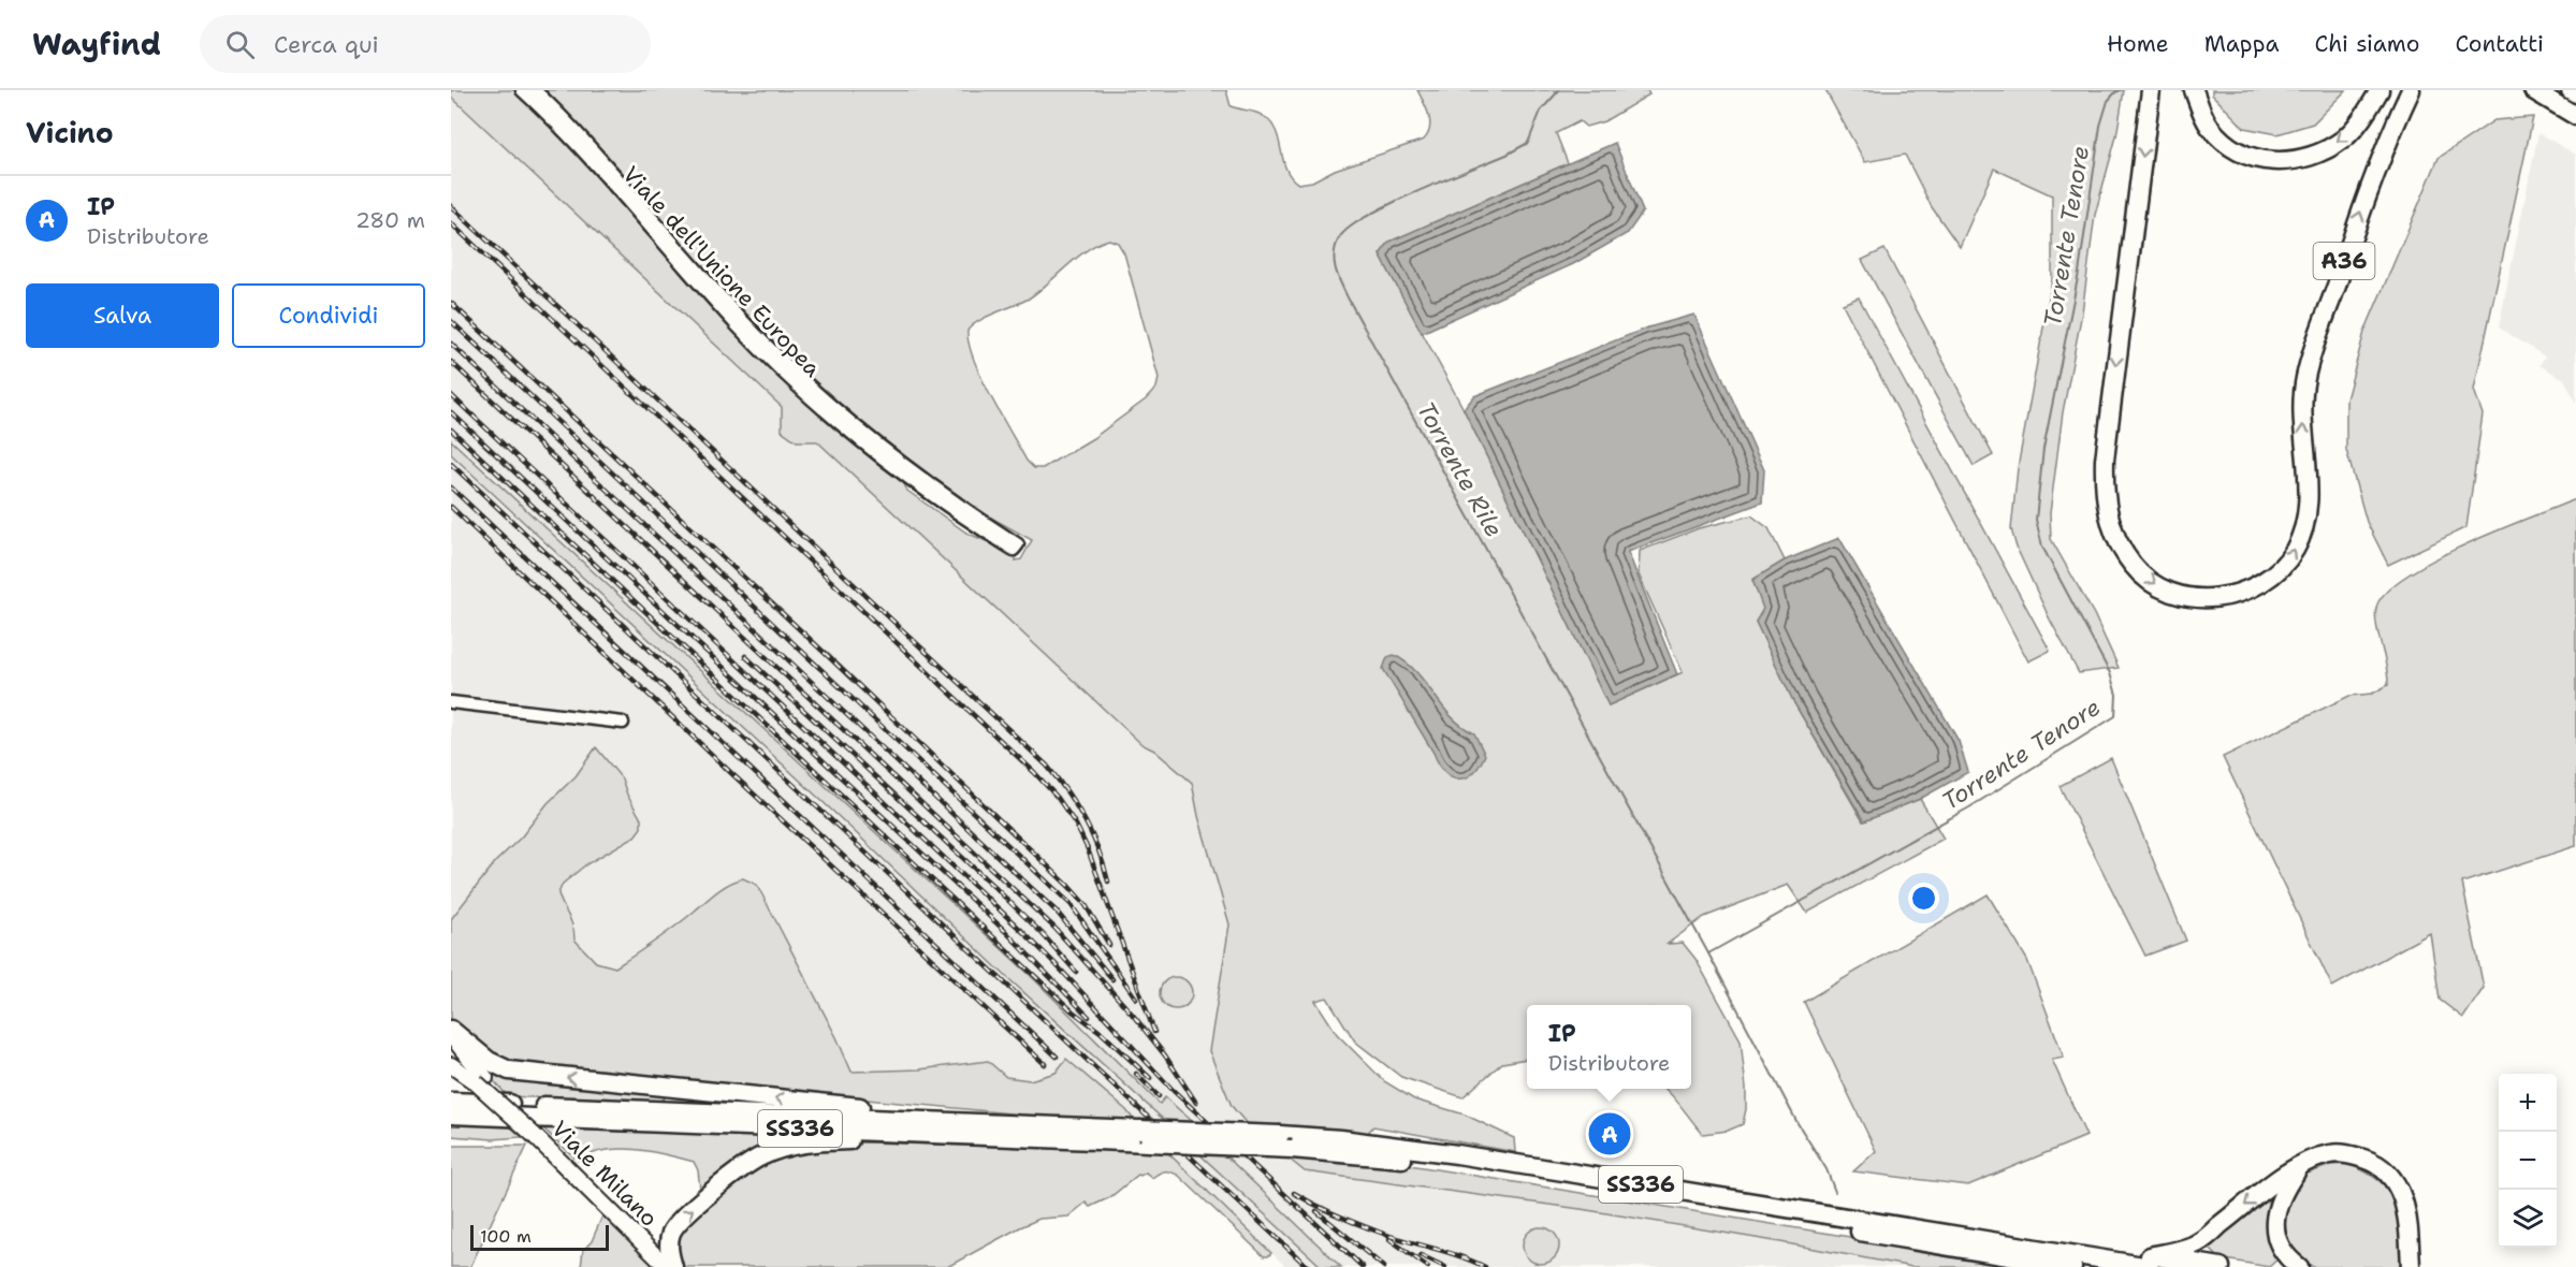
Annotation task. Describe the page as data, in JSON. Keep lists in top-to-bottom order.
{
  "streets": {
    "highway": ["A36", "SS336"],
    "main road": ["Viale Milano"],
    "street": ["Viale dell'Unione Europea"]
  },
  "water": ["Torrente Tenore", "Torrente Rile"],
  "scale_bar": "100 m",
  "page": {
    "header": "Wayfind",
    "search": "Cerca qui",
    "nav": [
      "Home",
      "Mappa",
      "Chi siamo",
      "Contatti"
    ],
    "heading": "Vicino",
    "list": [
      {
        "mark": "A",
        "name": "IP",
        "note": "Distributore",
        "value": "280 m"
      }
    ],
    "buttons": ["Salva", "Condividi"],
    "popup": ["IP", "Distributore"],
    "map_buttons": ["+", "−"],
    "pins": "A",
    "scale": "100 m"
  }
}
